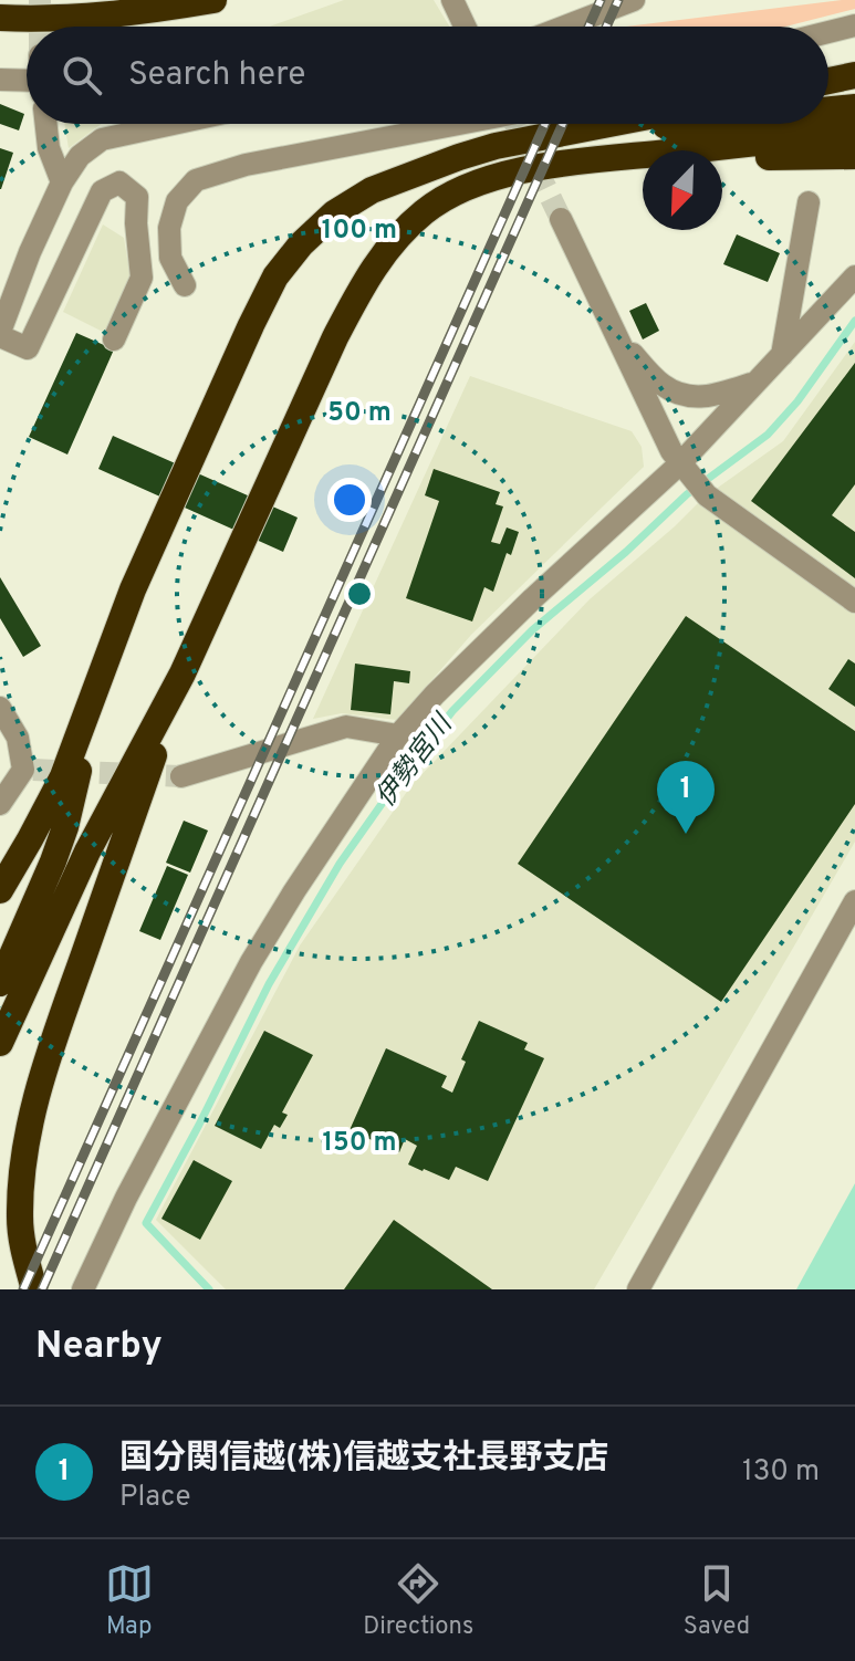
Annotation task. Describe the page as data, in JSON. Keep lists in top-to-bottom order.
{
  "water": ["伊勢宮川"],
  "north": "bottom left",
  "page": {
    "search": "Search here",
    "pins": "1",
    "heading": "Nearby",
    "list": [
      {
        "mark": "1",
        "name": "国分関信越(株)信越支社長野支店",
        "note": "Place",
        "value": "130 m"
      }
    ],
    "nav": ["Map", "Directions", "Saved"]
  },
  "rings": ["100 m", "50 m", "150 m"]
}
